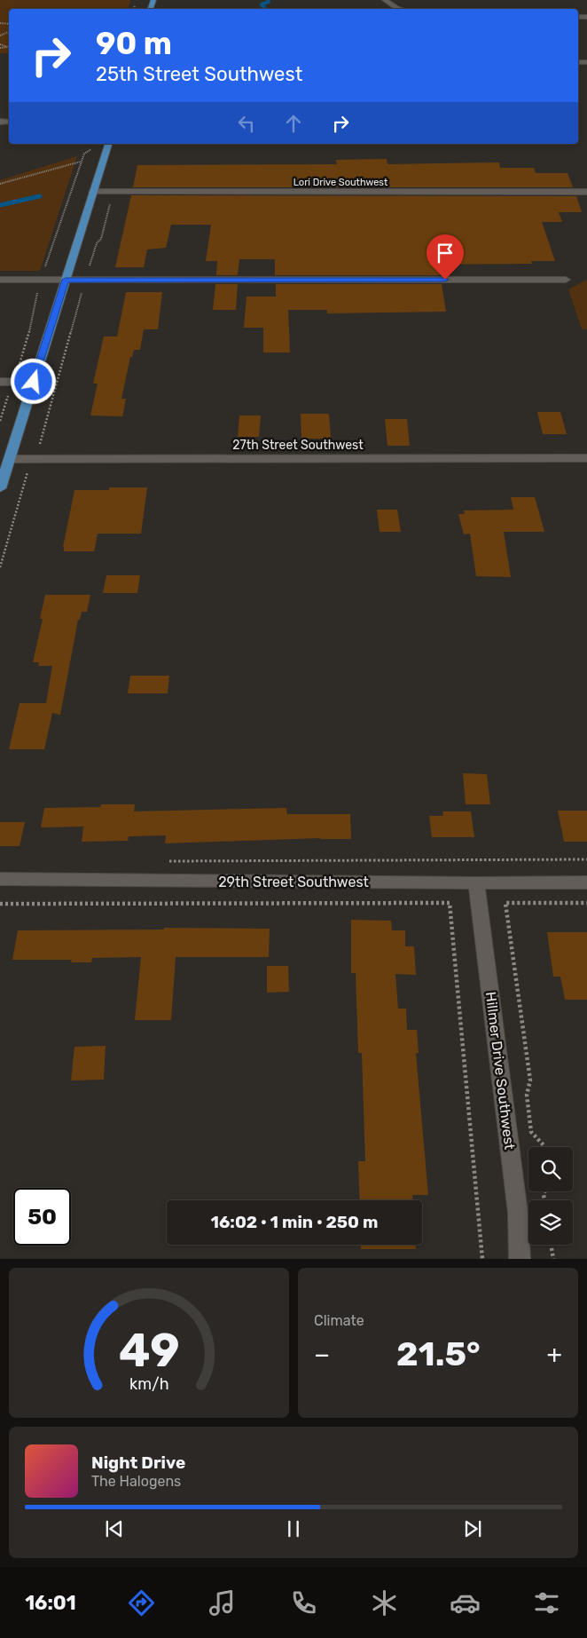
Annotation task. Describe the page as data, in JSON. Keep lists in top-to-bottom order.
{
  "streets": {
    "street": [
      "Lori Drive Southwest",
      "27th Street Southwest",
      "29th Street Southwest",
      "Hillmer Drive Southwest"
    ]
  },
  "crossings": [
    ["29th Street Southwest", "Hillmer Drive Southwest"]
  ],
  "page": {
    "turn": ["90 m", "25th Street Southwest"],
    "limit": "50",
    "trip": "16:02 · 1 min · 250 m",
    "tile": "Climate",
    "heat": ["−", "21.5°", "+"],
    "song": ["Night Drive", "The Halogens"],
    "tabs": "16:01",
    "gauge": ["49", "km/h"]
  }
}
